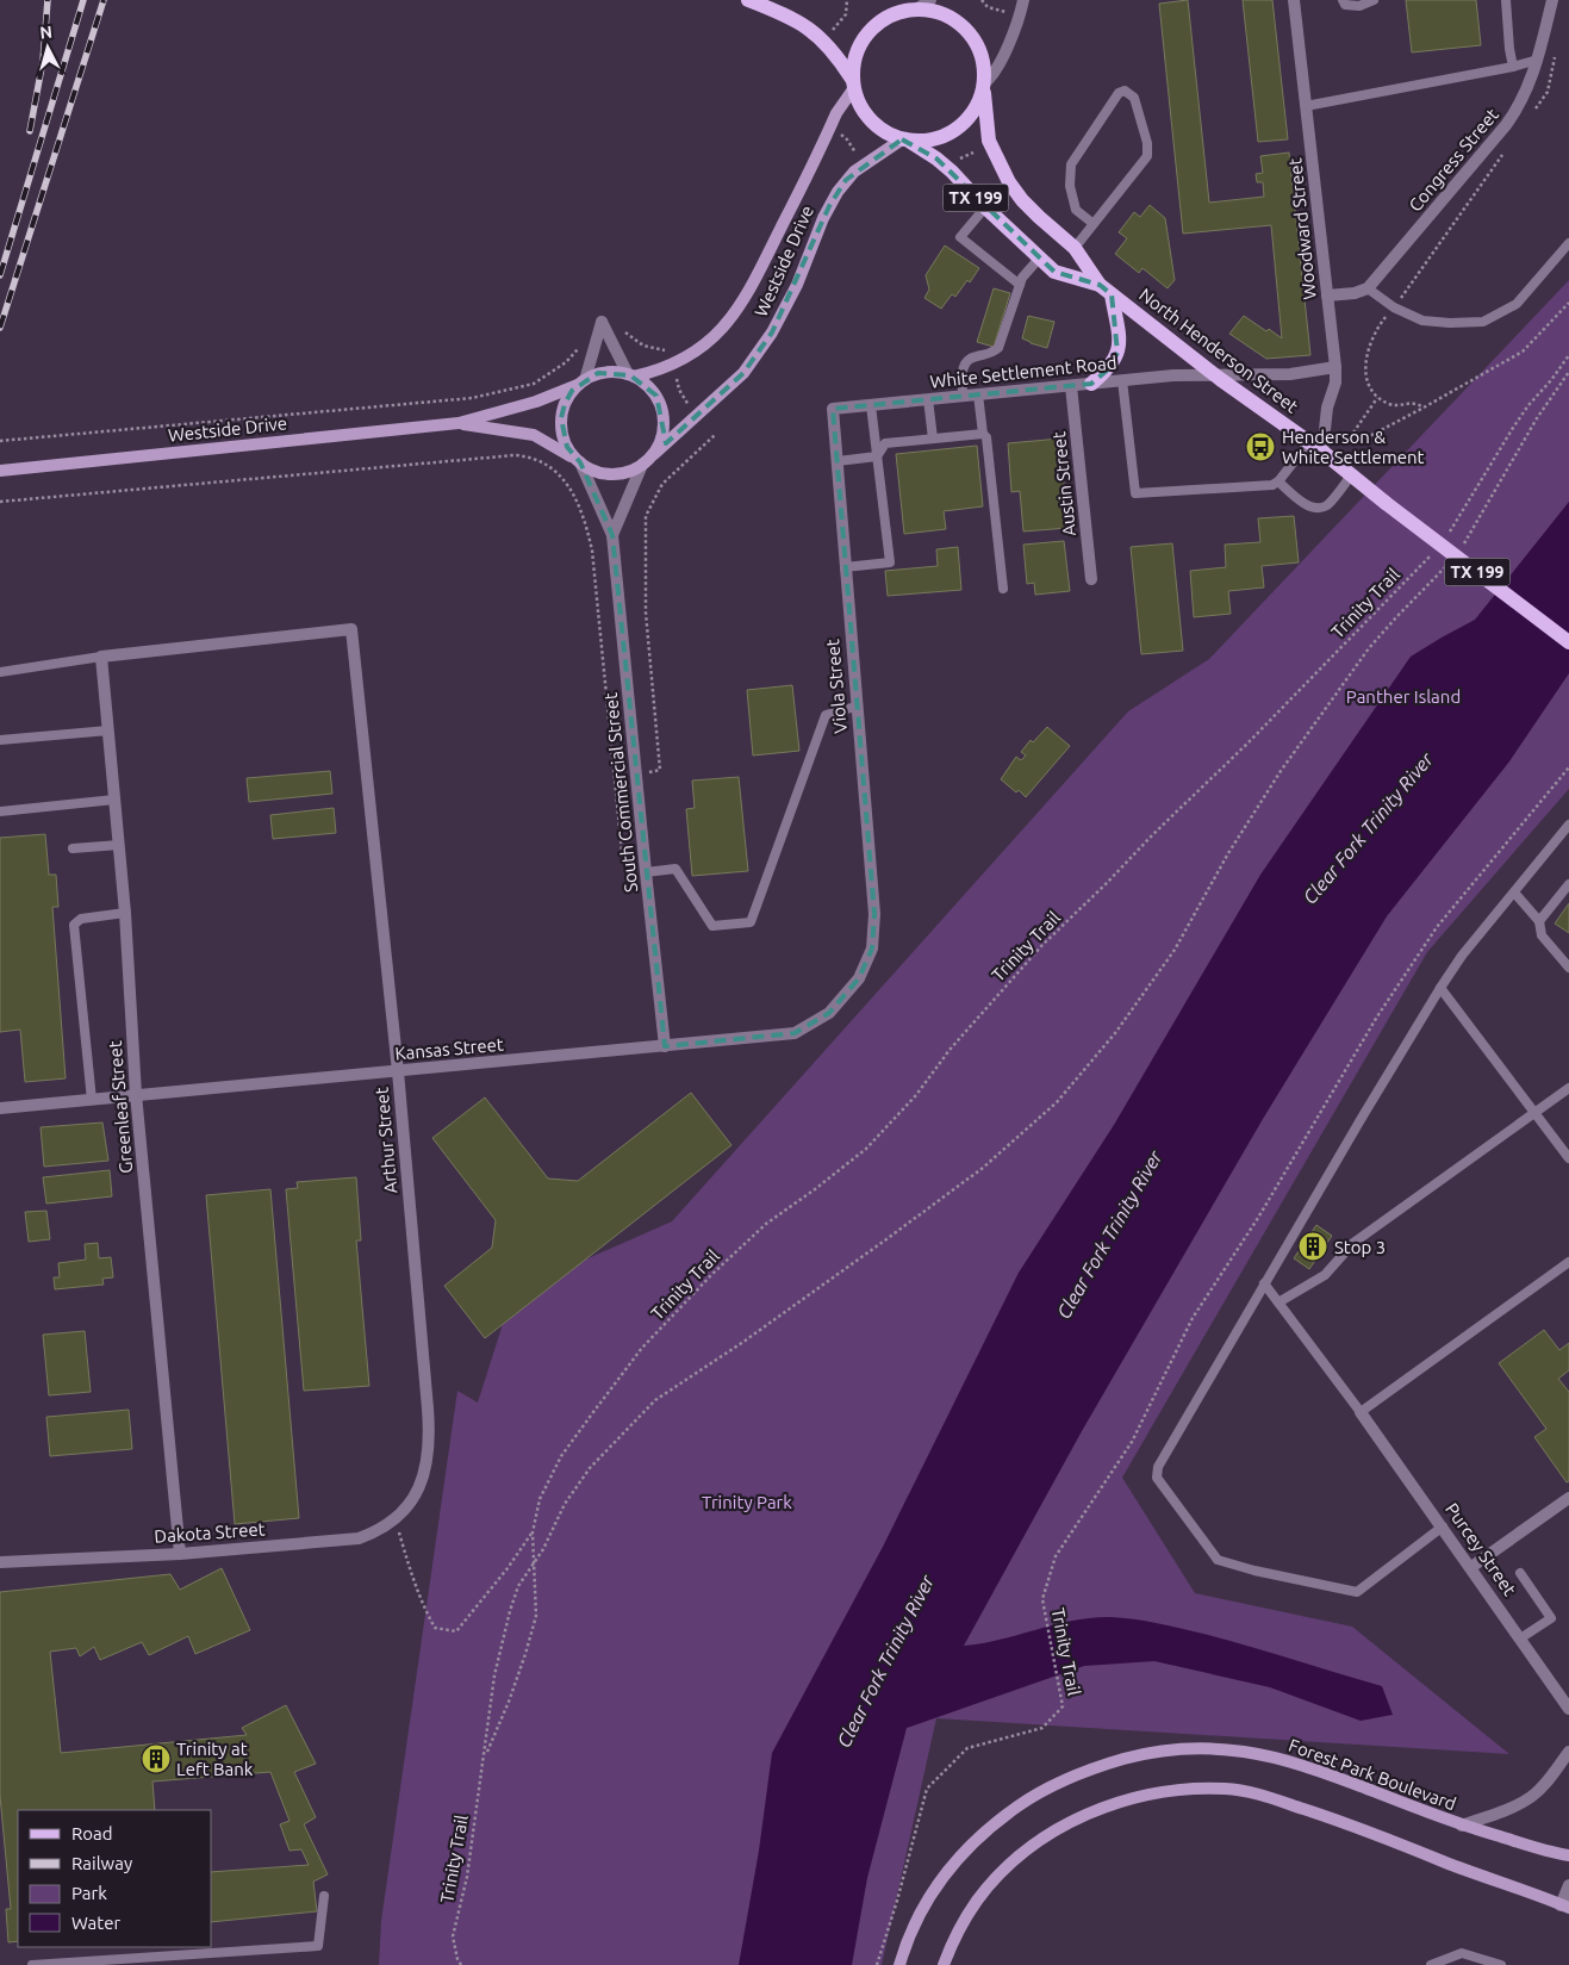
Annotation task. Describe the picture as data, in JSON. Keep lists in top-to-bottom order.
{
  "streets": {
    "main road": [
      "TX 199",
      "Westside Drive",
      "North Henderson Street",
      "Forest Park Boulevard"
    ],
    "street": [
      "Congress Street",
      "Woodward Street",
      "White Settlement Road",
      "Austin Street",
      "Viola Street",
      "South Commercial Street",
      "Kansas Street",
      "Greenleaf Street",
      "Arthur Street",
      "Dakota Street",
      "Purcey Street"
    ],
    "path": ["Trinity Trail"]
  },
  "crossings": [
    ["Woodward Street", "North Henderson Street"],
    ["Woodward Street", "White Settlement Road"],
    ["Westside Drive", "North Henderson Street"],
    ["Westside Drive", "South Commercial Street"],
    ["North Henderson Street", "White Settlement Road"],
    ["White Settlement Road", "Austin Street"],
    ["White Settlement Road", "Viola Street"],
    ["Viola Street", "Kansas Street"],
    ["South Commercial Street", "Kansas Street"],
    ["Kansas Street", "Greenleaf Street"],
    ["Kansas Street", "Arthur Street"],
    ["Greenleaf Street", "Arthur Street"],
    ["Greenleaf Street", "Dakota Street"],
    ["Arthur Street", "Dakota Street"]
  ],
  "water": ["Clear Fork Trinity River"],
  "parks": ["Panther Island", "Trinity Park"],
  "places": {
    "bus stop": ["Henderson & White Settlement"],
    "building": ["Stop 3", "Trinity at Left Bank"]
  },
  "legend": [
    "Road",
    "Railway",
    "Park",
    "Water"
  ],
  "north": "top"
}
